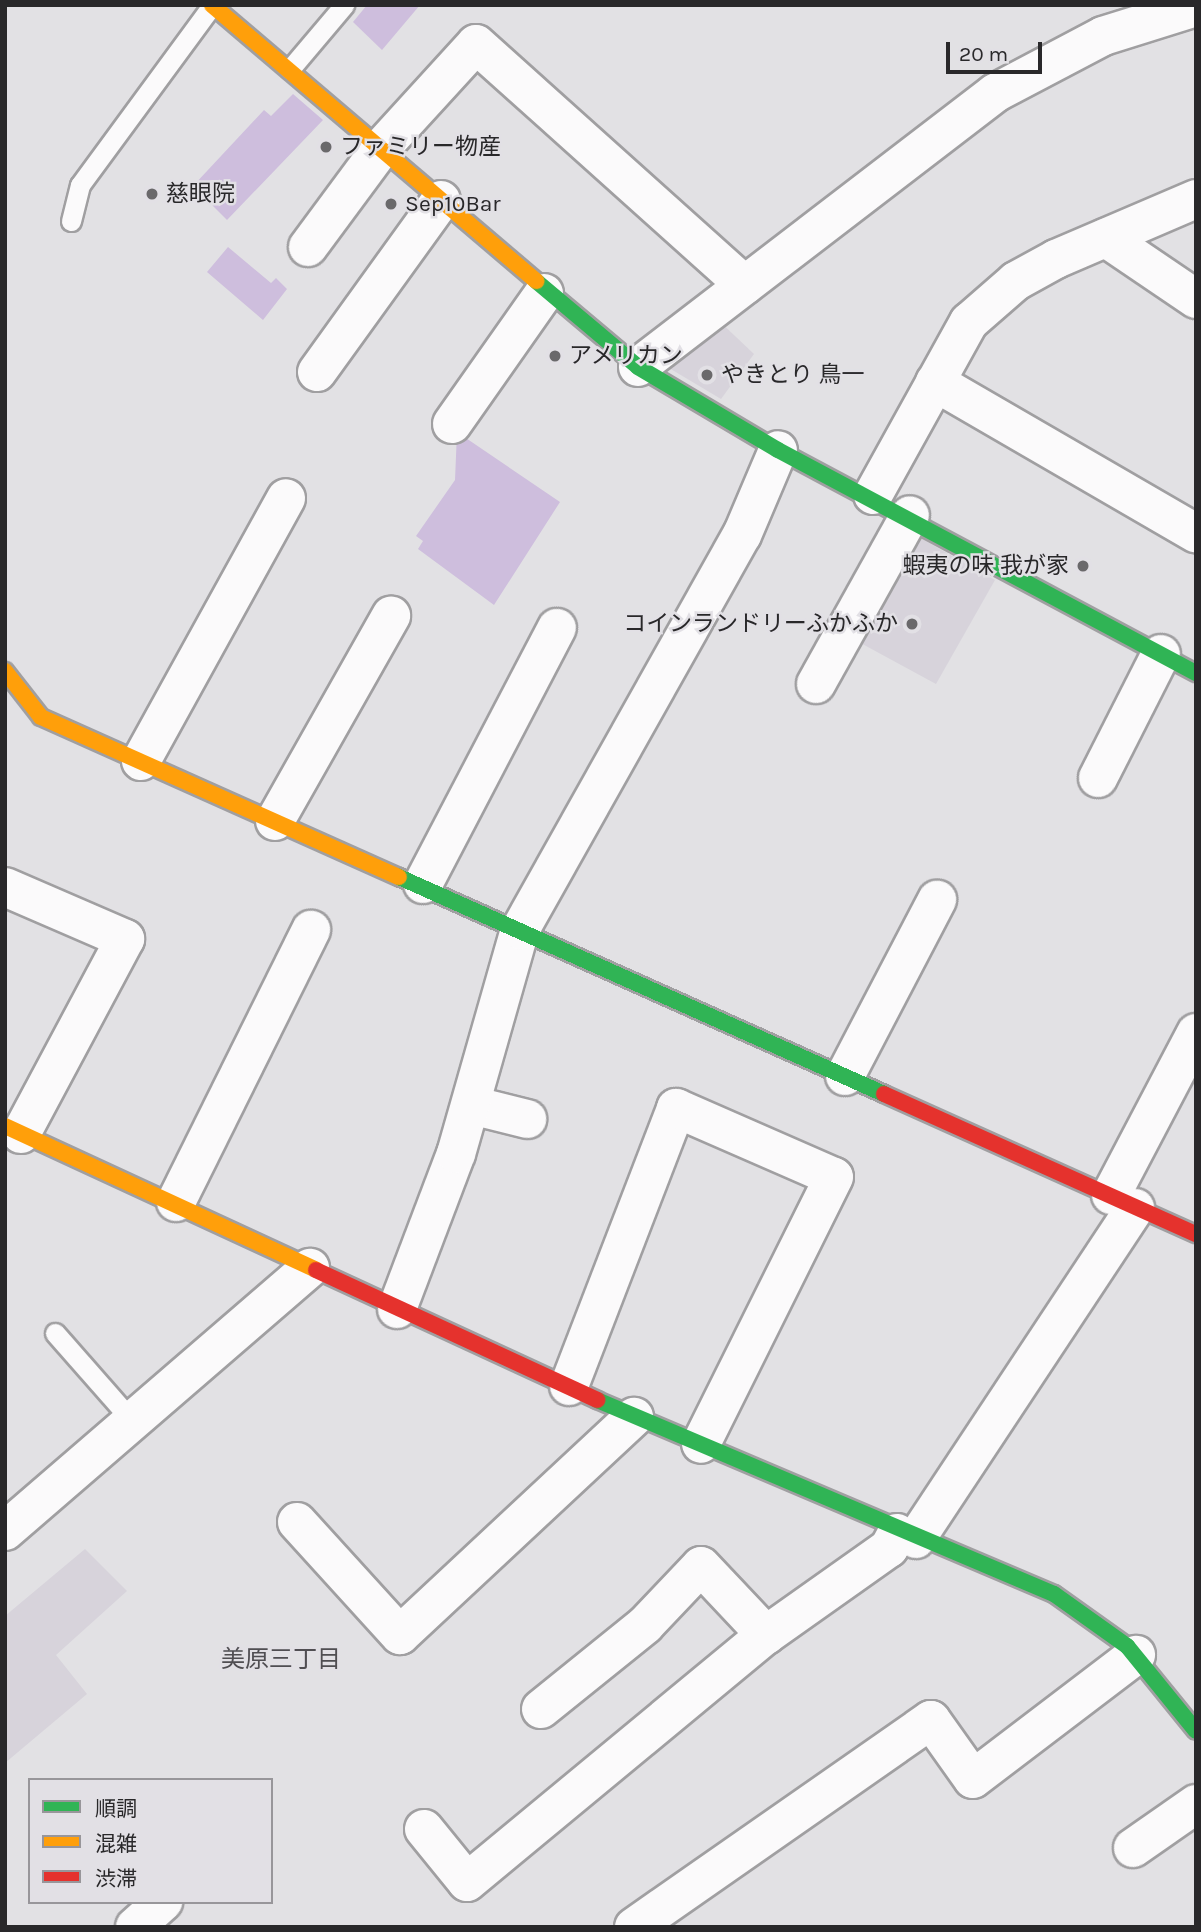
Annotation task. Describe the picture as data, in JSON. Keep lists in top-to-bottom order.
{
  "districts": ["美原三丁目"],
  "places": [
    "ファミリー物産",
    "慈眼院",
    "Sep10Bar",
    "アメリカン",
    "やきとり 鳥一",
    "蝦夷の味 我が家",
    "コインランドリーふかふか"
  ],
  "legend": ["順調", "混雑", "渋滞"],
  "scale_bar": "20 m"
}
